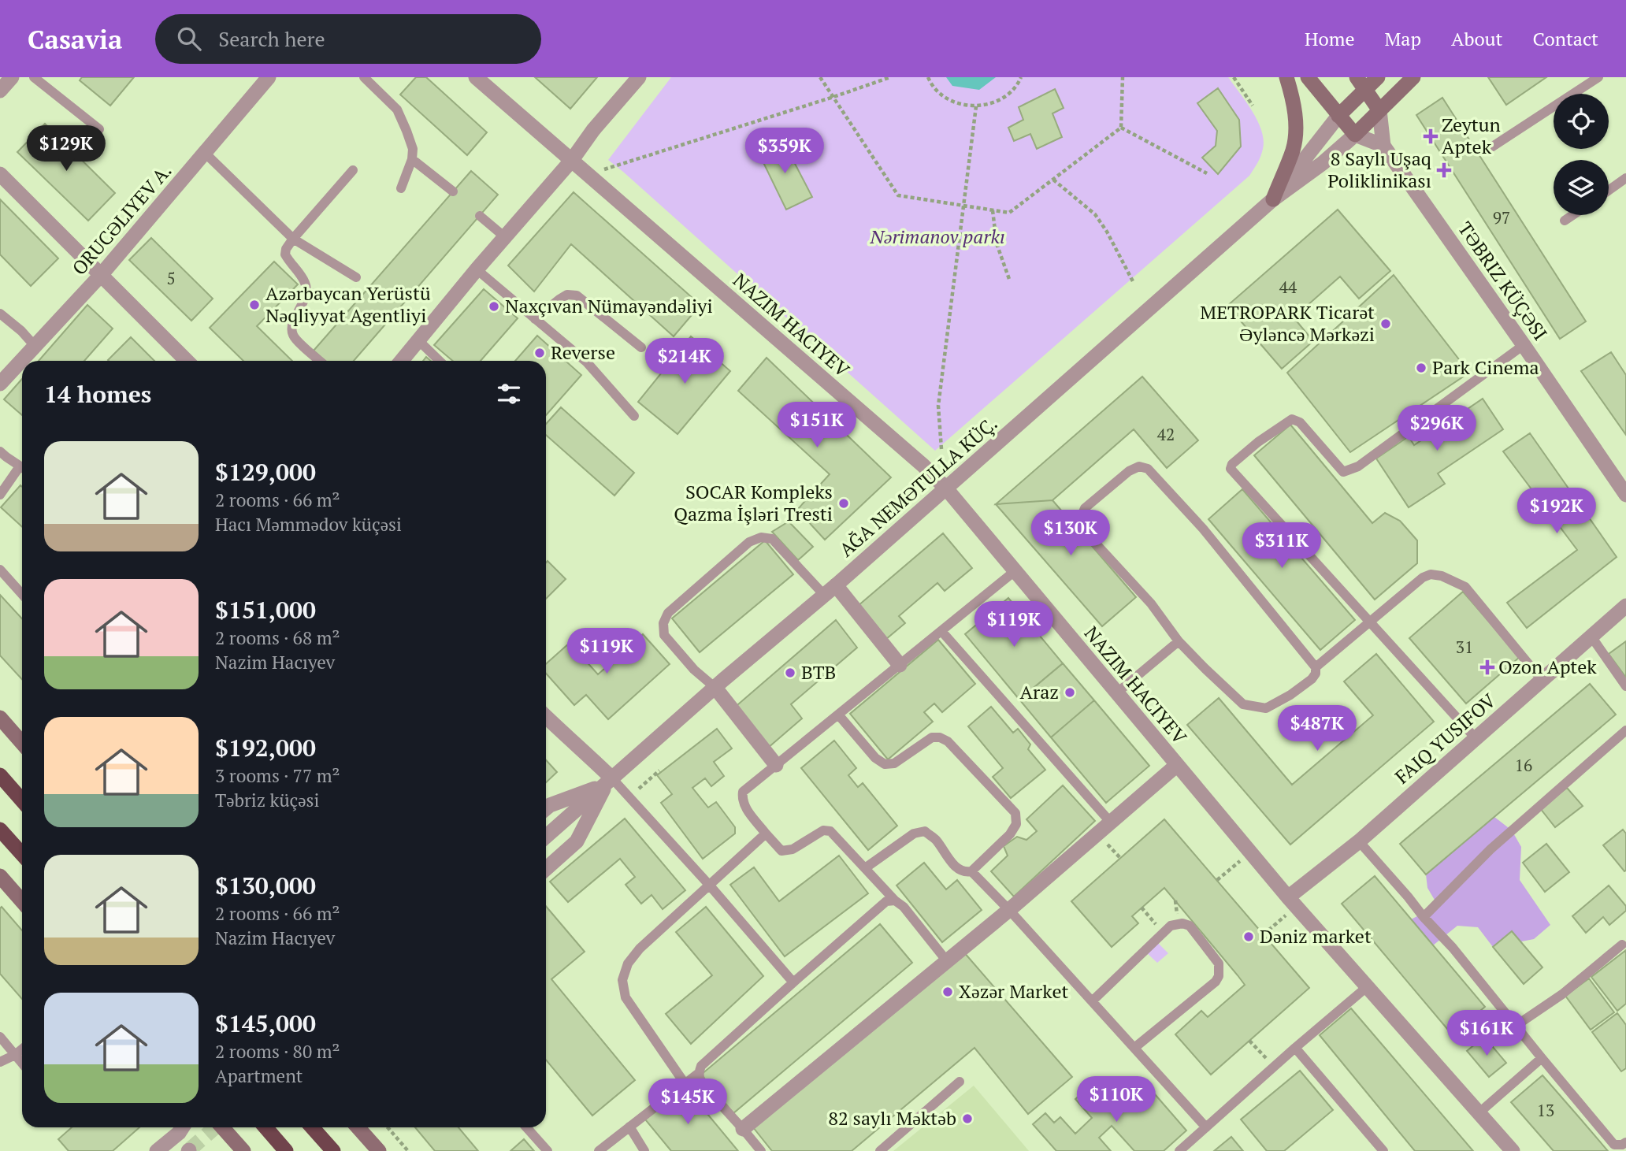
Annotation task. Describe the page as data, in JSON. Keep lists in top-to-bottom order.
{
  "streets": {
    "street": [
      "ORUCƏLIYEV A.",
      "TƏBRIZ KÜÇƏSI",
      "AĞA NEMƏTULLA KÜÇ.",
      "FAIQ YUSIFOV"
    ]
  },
  "parks": ["Nərimanov parkı"],
  "places": {
    "health": ["Zeytun Aptek", "8 Saylı Uşaq Poliklinikası", "Ozon Aptek"],
    "other": [
      "Azərbaycan Yerüstü Nəqliyyat Agentliyi",
      "Naxçıvan Nümayəndəliyi",
      "METROPARK Ticarət Əyləncə Mərkəzi",
      "Reverse",
      "Park Cinema",
      "SOCAR Kompleks Qazma İşləri Tresti",
      "BTB",
      "Araz",
      "Dəniz market",
      "Xəzər Market",
      "82 saylı Məktəb"
    ]
  },
  "house_numbers": [
    "97",
    "5",
    "44",
    "42",
    "31",
    "16",
    "13"
  ],
  "page": {
    "header": "Casavia",
    "search": "Search here",
    "nav": [
      "Home",
      "Map",
      "About",
      "Contact"
    ],
    "price": [
      "$129K",
      "$359K",
      "$214K",
      "$151K",
      "$296K",
      "$192K",
      "$130K",
      "$311K",
      "$119K",
      "$119K",
      "$487K",
      "$161K",
      "$110K",
      "$145K"
    ],
    "heading": "14 homes",
    "list": [
      {
        "name": "$129,000",
        "note": "2 rooms · 66 m² · Hacı Məmmədov küçəsi"
      },
      {
        "name": "$151,000",
        "note": "2 rooms · 68 m² · Nazim Hacıyev"
      },
      {
        "name": "$192,000",
        "note": "3 rooms · 77 m² · Təbriz küçəsi"
      },
      {
        "name": "$130,000",
        "note": "2 rooms · 66 m² · Nazim Hacıyev"
      },
      {
        "name": "$145,000",
        "note": "2 rooms · 80 m² · Apartment"
      }
    ]
  }
}
